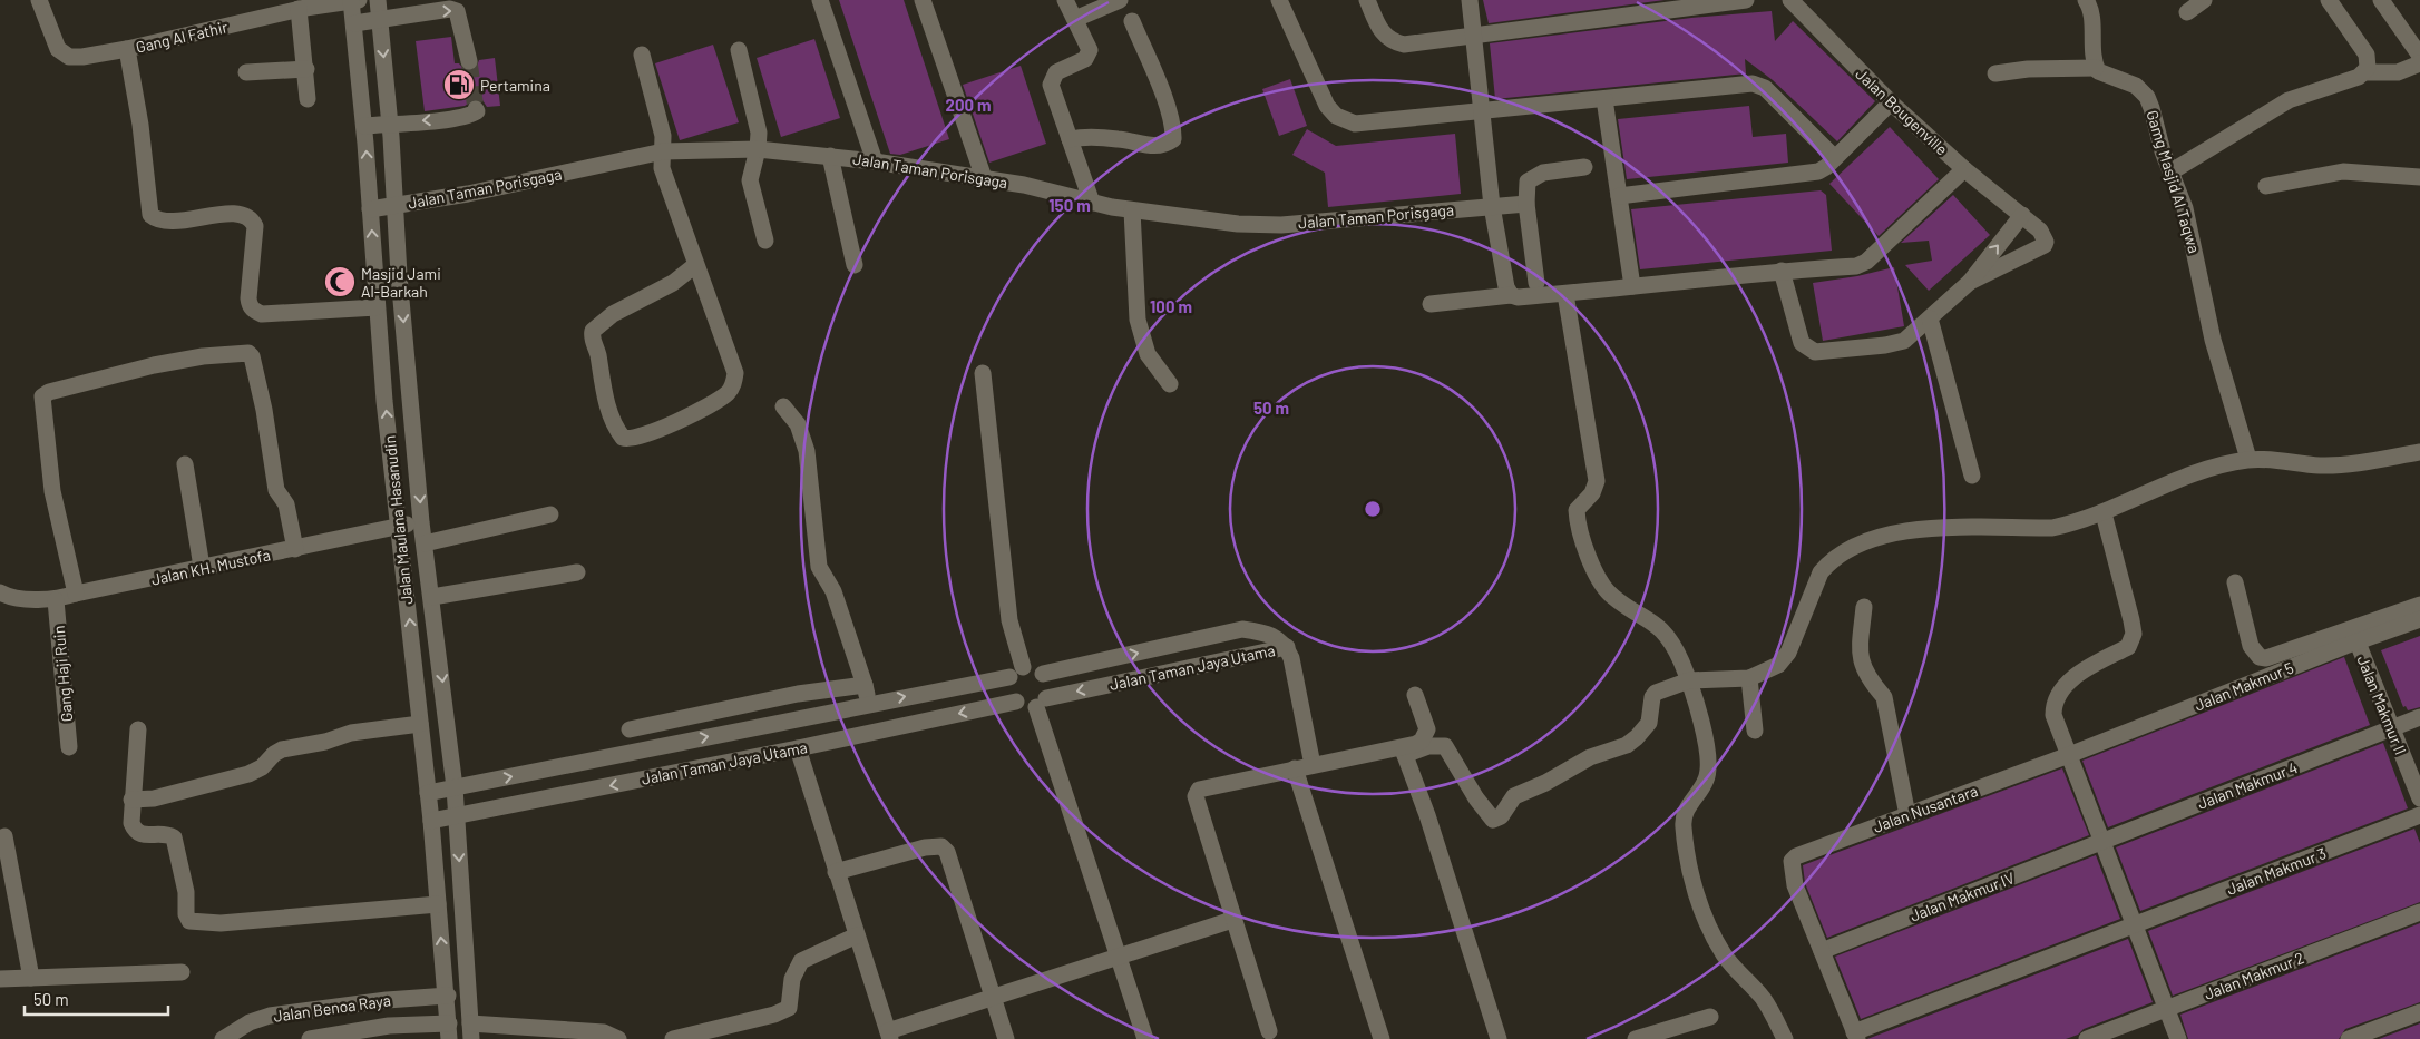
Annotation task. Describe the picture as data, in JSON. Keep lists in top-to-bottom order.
{
  "streets": {
    "street": [
      "Gang Al Fathir",
      "Jalan Bougenville",
      "Jalan Taman Porisgaga",
      "Gamg Masjid Al Taqwa",
      "Jalan Maulana Hasanudin",
      "Jalan KH. Mustofa",
      "Jalan Taman Jaya Utama",
      "Gang Haji Ruin",
      "Jalan Makmur 5",
      "Jalan Makmur II",
      "Jalan Makmur 4",
      "Jalan Nusantara",
      "Jalan Makmur 3",
      "Jalan Makmur IV",
      "Jalan Makmur 2",
      "Jalan Benoa Raya"
    ]
  },
  "crossings": [
    ["Gang Al Fathir", "Jalan Maulana Hasanudin"],
    ["Jalan Taman Porisgaga", "Jalan Maulana Hasanudin"],
    ["Jalan Maulana Hasanudin", "Jalan KH. Mustofa"],
    ["Jalan Maulana Hasanudin", "Jalan Taman Jaya Utama"],
    ["Jalan Maulana Hasanudin", "Jalan Benoa Raya"],
    ["Jalan KH. Mustofa", "Gang Haji Ruin"],
    ["Jalan Makmur 5", "Jalan Makmur II"],
    ["Jalan Makmur 5", "Jalan Nusantara"],
    ["Jalan Makmur II", "Jalan Makmur 4"],
    ["Jalan Makmur 4", "Jalan Makmur IV"],
    ["Jalan Nusantara", "Jalan Makmur IV"]
  ],
  "places": {
    "fuel station": ["Pertamina"],
    "mosque": ["Masjid Jami Al-Barkah"]
  },
  "scale_bar": "50 m",
  "rings": [
    "200 m",
    "150 m",
    "100 m",
    "50 m"
  ]
}
